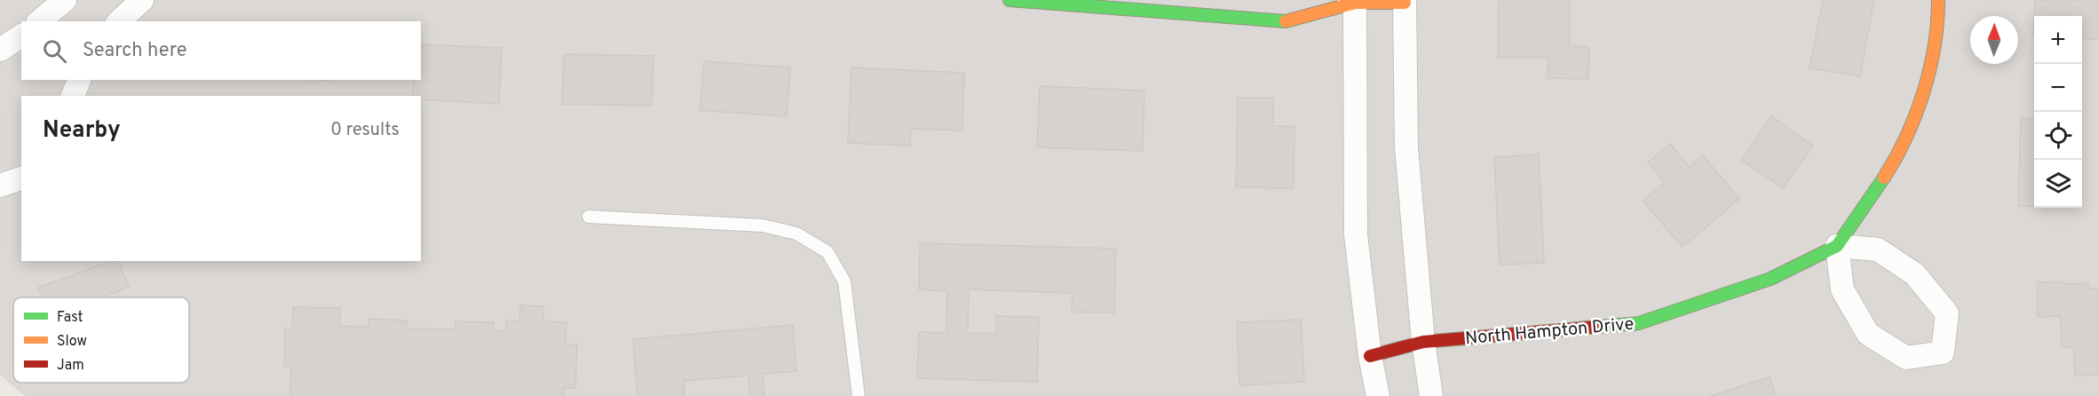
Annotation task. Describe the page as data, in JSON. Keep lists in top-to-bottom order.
{
  "streets": {
    "street": ["North Hampton Drive"]
  },
  "legend": ["Fast", "Slow", "Jam"],
  "north": "top",
  "page": {
    "map_buttons": ["+", "−"],
    "search": "Search here",
    "heading": ["Nearby", "0 results"]
  }
}
